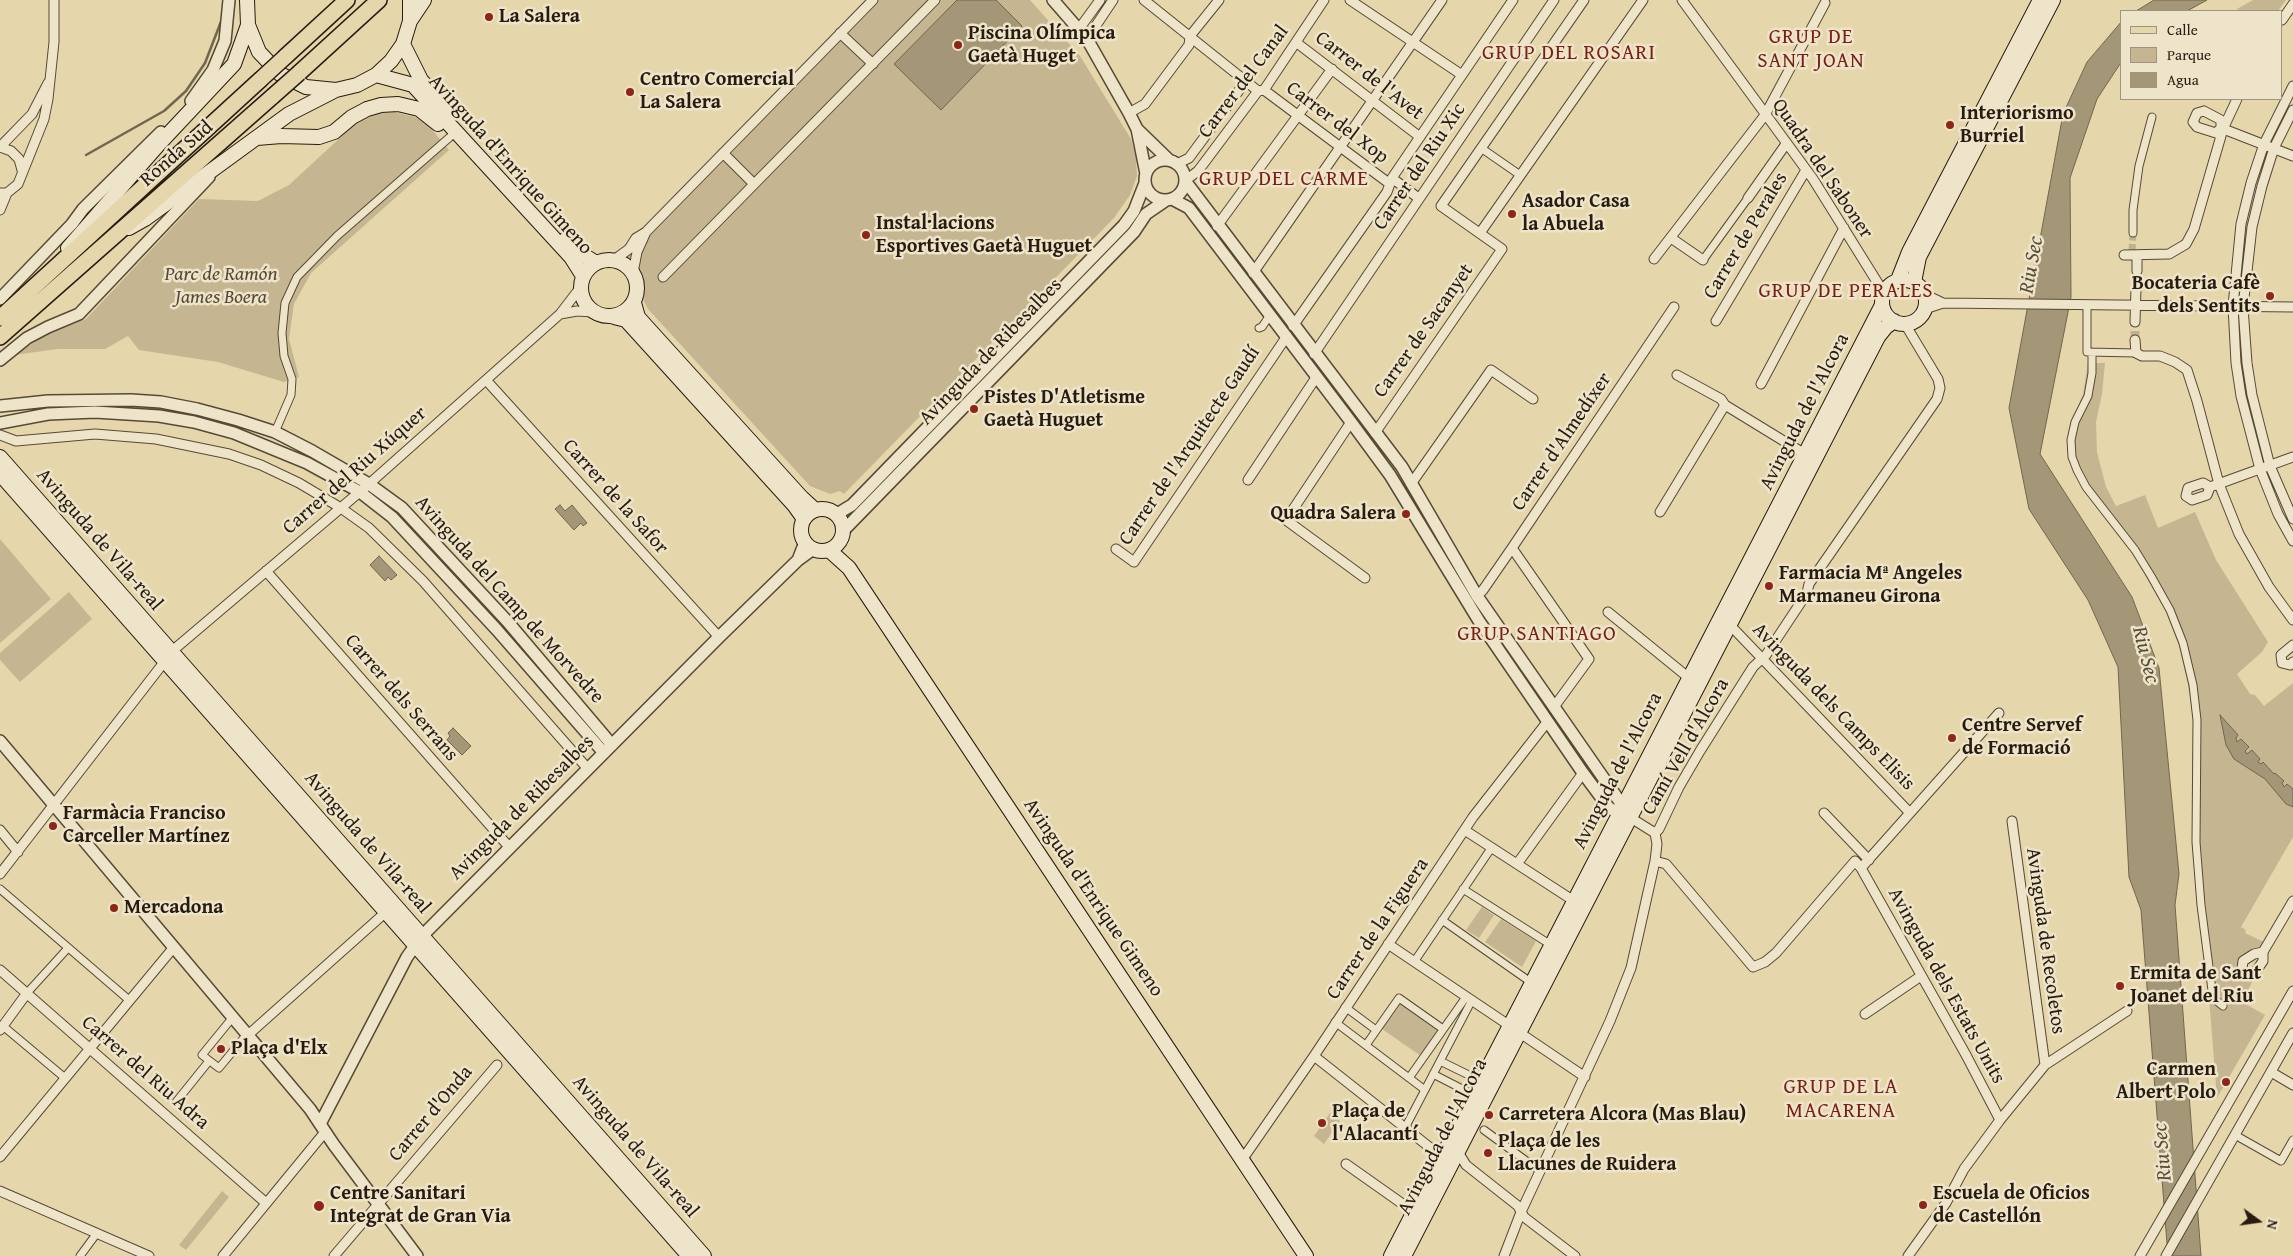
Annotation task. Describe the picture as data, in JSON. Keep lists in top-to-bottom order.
{
  "streets": {
    "main road": [
      "Ronda Sud",
      "Avinguda d'Enrique Gimeno",
      "Avinguda de l'Alcora",
      "Avinguda de Vila-real"
    ],
    "street": [
      "Carrer de l'Avet",
      "Carrer del Canal",
      "Carrer del Xop",
      "Carrer del Riu Xic",
      "Quadra del Saboner",
      "Carrer de Perales",
      "Carrer de Sacanyet",
      "Avinguda de Ribesalbes",
      "Carrer d'Almedíxer",
      "Carrer de l'Arquitecte Gaudí",
      "Carrer del Riu Xúquer",
      "Carrer de la Safor",
      "Avinguda del Camp de Morvedre",
      "Carrer dels Serrans",
      "Avinguda dels Camps Elisis",
      "Camí Vell d'Alcora",
      "Carrer de la Figuera",
      "Avinguda de Recoletos",
      "Avinguda dels Estats Units",
      "Carrer del Riu Adra",
      "Carrer d'Onda"
    ]
  },
  "crossings": [
    ["Carrer de l'Avet", "Carrer del Canal"],
    ["Carrer del Canal", "Carrer del Xop"],
    ["Carrer del Canal", "Avinguda de Ribesalbes"],
    ["Avinguda d'Enrique Gimeno", "Avinguda de Ribesalbes"],
    ["Avinguda d'Enrique Gimeno", "Carrer del Riu Xúquer"],
    ["Avinguda d'Enrique Gimeno", "Carrer de la Figuera"],
    ["Quadra del Saboner", "Carrer de Perales"],
    ["Quadra del Saboner", "Avinguda de l'Alcora"],
    ["Quadra del Saboner", "Camí Vell d'Alcora"],
    ["Avinguda de Ribesalbes", "Carrer de la Safor"],
    ["Avinguda de Ribesalbes", "Avinguda de Vila-real"],
    ["Avinguda de Ribesalbes", "Avinguda del Camp de Morvedre"],
    ["Avinguda de Ribesalbes", "Carrer dels Serrans"],
    ["Avinguda de l'Alcora", "Avinguda dels Camps Elisis"],
    ["Avinguda de l'Alcora", "Camí Vell d'Alcora"],
    ["Carrer del Riu Xúquer", "Carrer de la Safor"],
    ["Carrer del Riu Xúquer", "Avinguda de Vila-real"],
    ["Carrer del Riu Xúquer", "Avinguda del Camp de Morvedre"],
    ["Carrer del Riu Xúquer", "Carrer dels Serrans"],
    ["Avinguda dels Camps Elisis", "Camí Vell d'Alcora"]
  ],
  "districts": [
    "GRUP DE SANT JOAN",
    "GRUP DEL ROSARI",
    "GRUP DEL CARME",
    "GRUP DE PERALES",
    "GRUP SANTIAGO",
    "GRUP DE LA MACARENA"
  ],
  "water": ["Riu Sec"],
  "parks": ["Parc de Ramón James Boera"],
  "places": [
    "La Salera",
    "Piscina Olímpica Gaetà Huget",
    "Centro Comercial La Salera",
    "Interiorismo Burriel",
    "Asador Casa la Abuela",
    "Instal·lacions Esportives Gaetà Huguet",
    "Bocateria Cafè dels Sentits",
    "Pistes D'Atletisme Gaetà Huguet",
    "Quadra Salera",
    "Farmacia Mª Angeles Marmaneu Girona",
    "Centre Servef de Formació",
    "Farmàcia Franciso Carceller Martínez",
    "Mercadona",
    "Ermita de Sant Joanet del Riu",
    "Plaça d'Elx",
    "Carmen Albert Polo",
    "Carretera Alcora (Mas Blau)",
    "Plaça de l'Alacantí",
    "Plaça de les Llacunes de Ruidera",
    "Escuela de Oficios de Castellón",
    "Centre Sanitari Integrat de Gran Via"
  ],
  "legend": ["Calle", "Parque", "Agua"],
  "north": "right"
}
